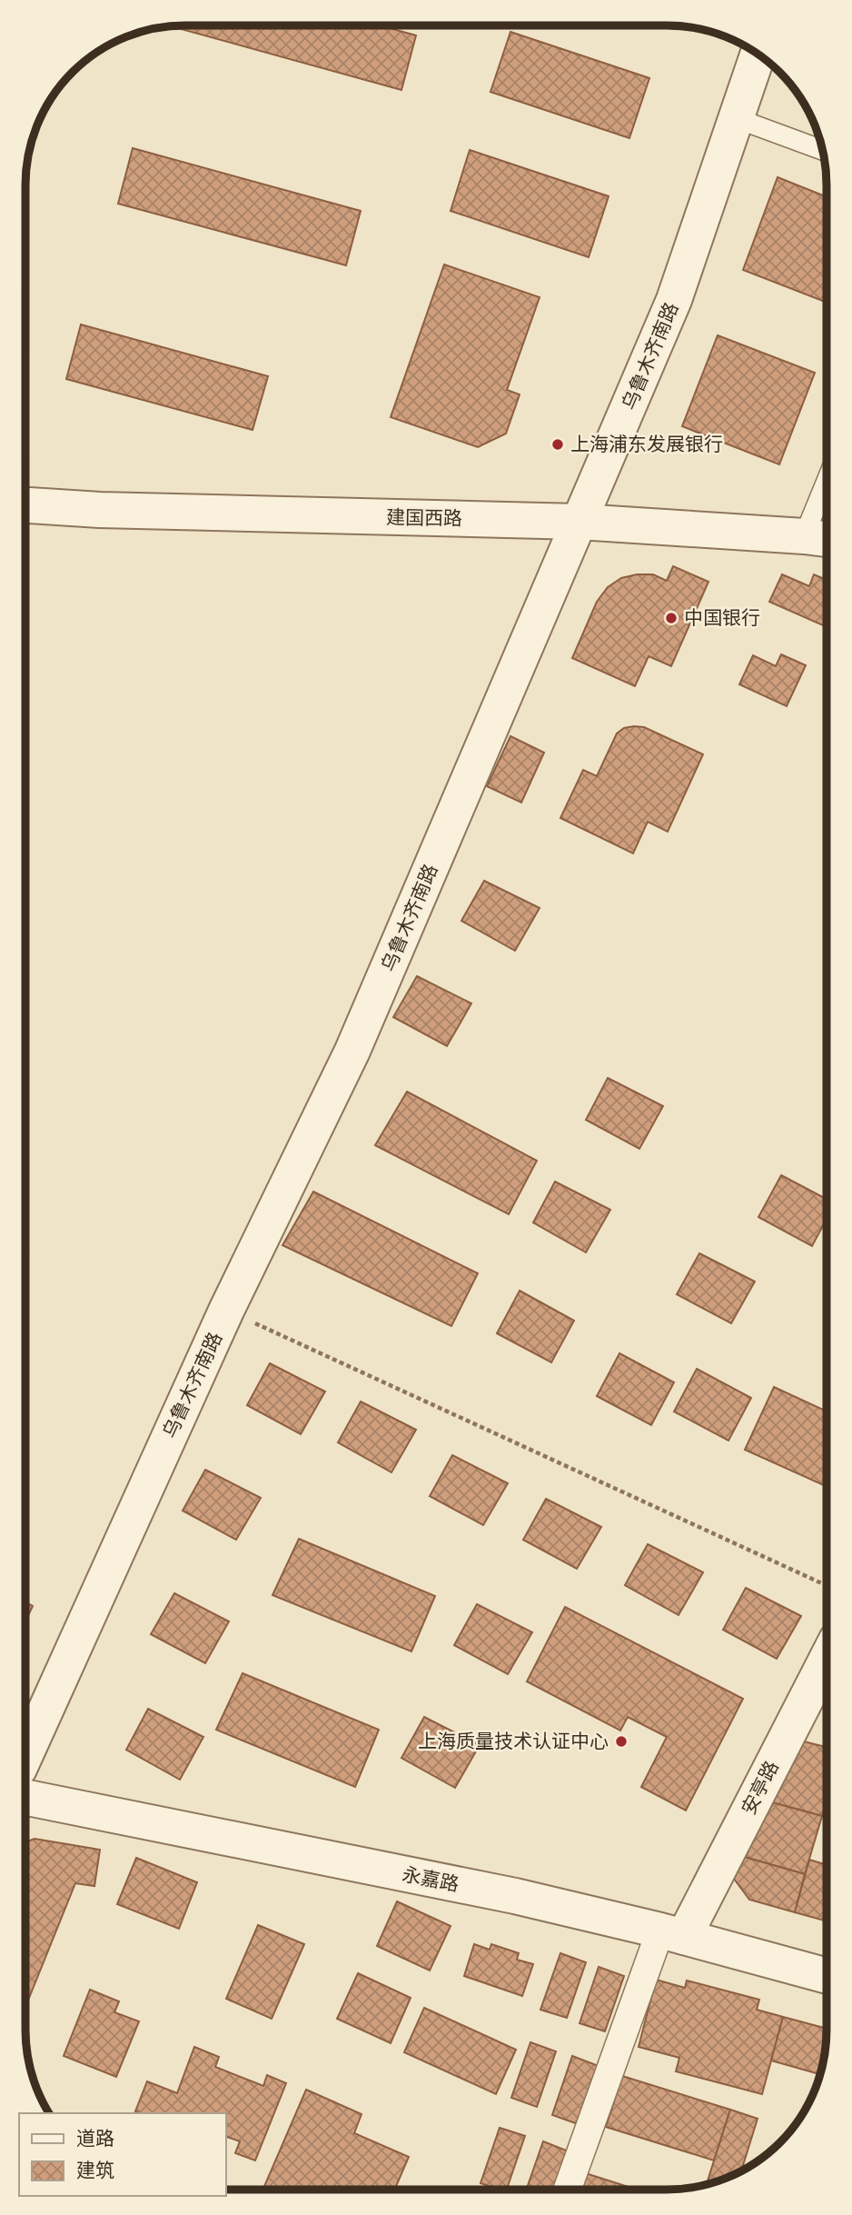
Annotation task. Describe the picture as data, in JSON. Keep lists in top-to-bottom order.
{
  "streets": {
    "street": [
      "乌鲁木齐南路",
      "建国西路",
      "安亭路",
      "永嘉路"
    ]
  },
  "crossings": [
    ["乌鲁木齐南路", "建国西路"],
    ["安亭路", "永嘉路"]
  ],
  "places": ["上海浦东发展银行", "中国银行", "上海质量技术认证中心"],
  "legend": ["道路", "建筑"]
}
